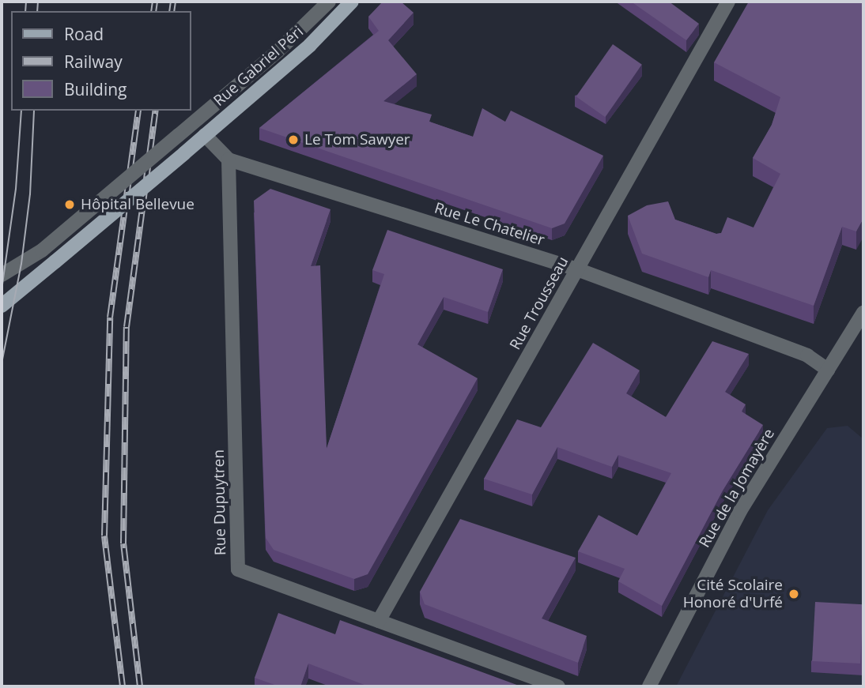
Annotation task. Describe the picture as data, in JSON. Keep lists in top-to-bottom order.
{
  "streets": {
    "main road": ["Rue Gabriel Péri"],
    "street": [
      "Rue Le Chatelier",
      "Rue Trousseau",
      "Rue de la Jomayère",
      "Rue Dupuytren"
    ]
  },
  "crossings": [
    ["Rue Gabriel Péri", "Rue Le Chatelier"],
    ["Rue Le Chatelier", "Rue Trousseau"],
    ["Rue Le Chatelier", "Rue de la Jomayère"],
    ["Rue Le Chatelier", "Rue Dupuytren"],
    ["Rue Trousseau", "Rue Dupuytren"]
  ],
  "places": ["Le Tom Sawyer", "Hôpital Bellevue", "Cité Scolaire Honoré d'Urfé"],
  "legend": ["Road", "Railway", "Building"]
}
